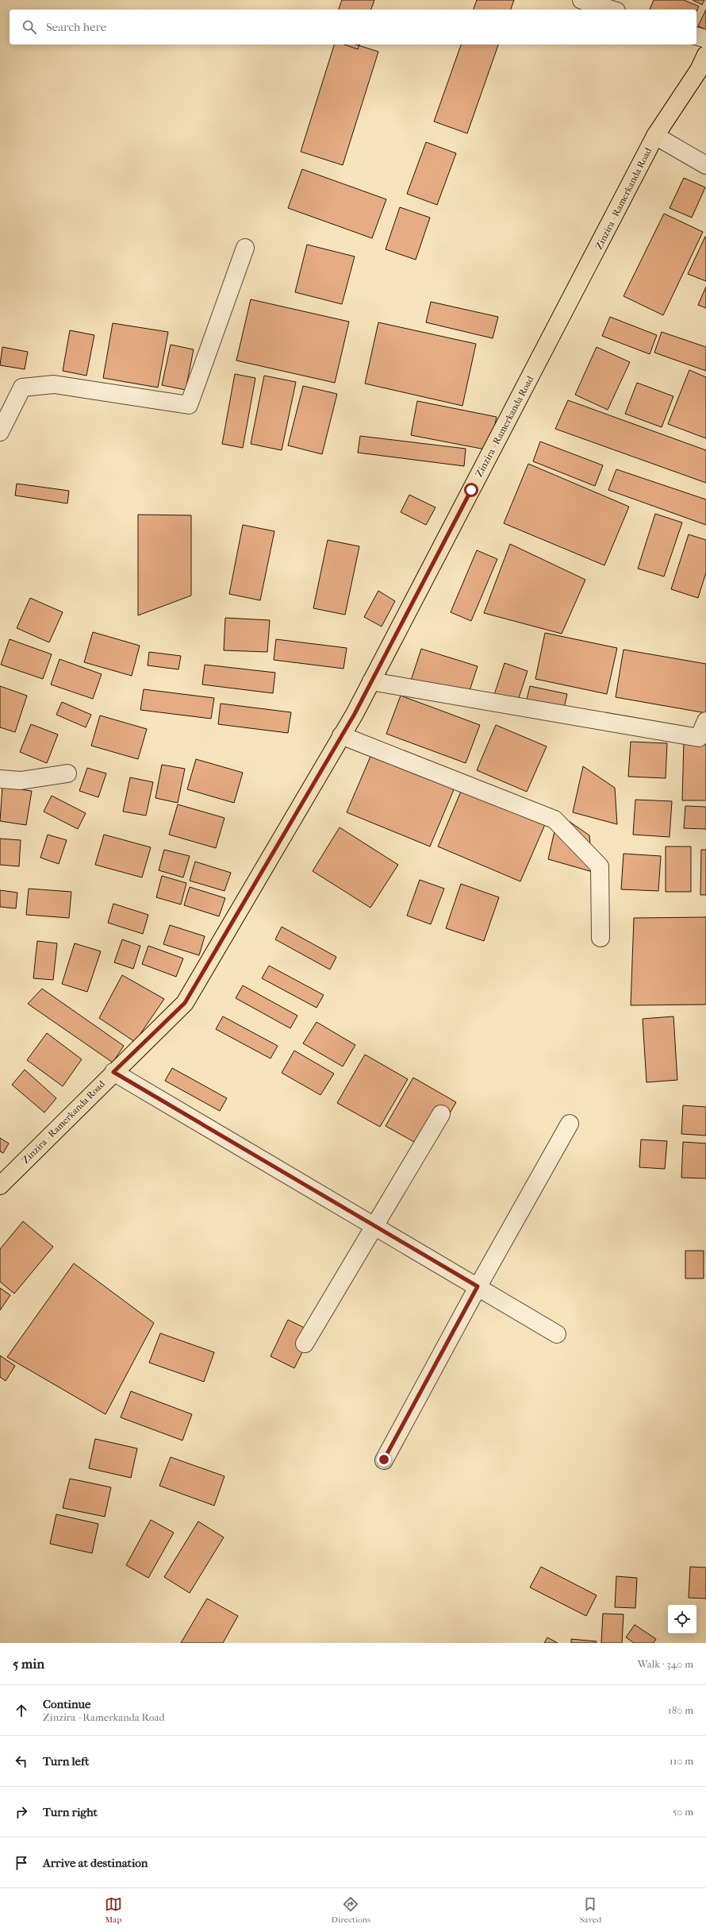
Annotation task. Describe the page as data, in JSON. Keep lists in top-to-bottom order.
{
  "streets": {
    "main road": ["Zinzira - Ramerkanda Road"]
  },
  "page": {
    "search": "Search here",
    "heading": ["5 min", "Walk · 340 m"],
    "list": [
      ["Continue", "Zinzira - Ramerkanda Road", "180 m"],
      ["Turn left", "110 m"],
      ["Turn right", "50 m"],
      "Arrive at destination"
    ],
    "nav": ["Map", "Directions", "Saved"]
  }
}
